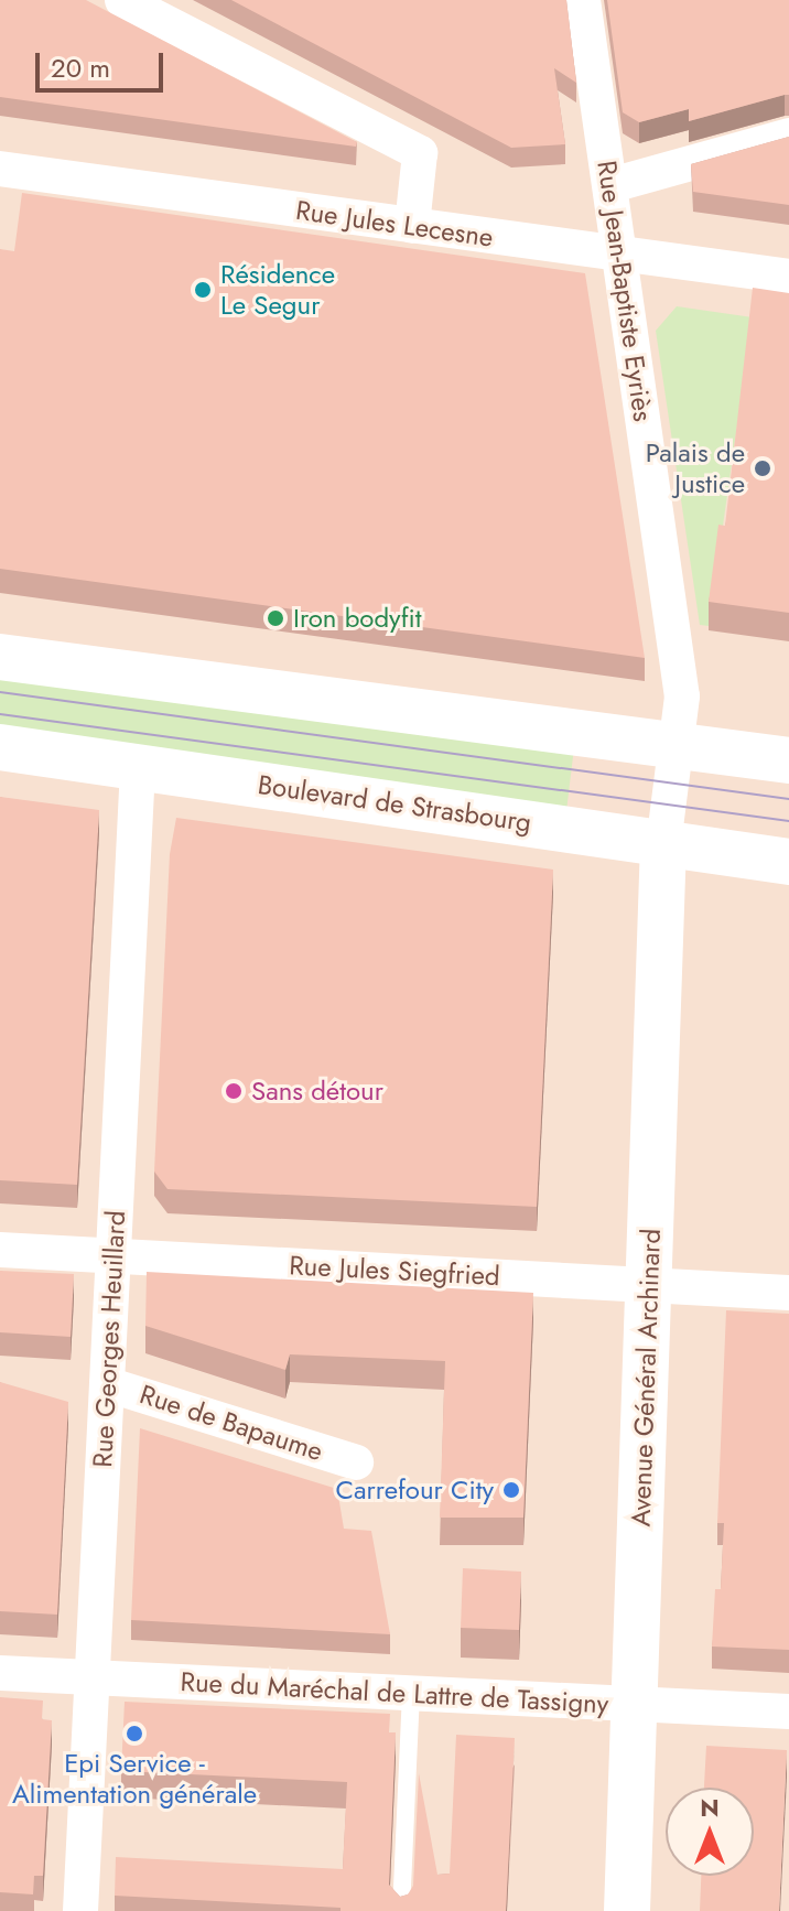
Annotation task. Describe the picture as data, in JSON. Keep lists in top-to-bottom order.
{
  "streets": {
    "street": [
      "Rue Jules Lecesne",
      "Rue Jean-Baptiste Eyriès",
      "Boulevard de Strasbourg",
      "Rue Jules Siegfried",
      "Rue Georges Heuillard",
      "Avenue Général Archinard",
      "Rue de Bapaume",
      "Rue du Maréchal de Lattre de Tassigny"
    ]
  },
  "crossings": [
    ["Rue Jules Lecesne", "Rue Jean-Baptiste Eyriès"],
    ["Rue Jean-Baptiste Eyriès", "Boulevard de Strasbourg"],
    ["Rue Jean-Baptiste Eyriès", "Avenue Général Archinard"],
    ["Boulevard de Strasbourg", "Rue Georges Heuillard"],
    ["Boulevard de Strasbourg", "Avenue Général Archinard"],
    ["Rue Jules Siegfried", "Rue Georges Heuillard"],
    ["Rue Jules Siegfried", "Avenue Général Archinard"],
    ["Rue Georges Heuillard", "Rue de Bapaume"],
    ["Rue Georges Heuillard", "Rue du Maréchal de Lattre de Tassigny"],
    ["Avenue Général Archinard", "Rue du Maréchal de Lattre de Tassigny"]
  ],
  "places": [
    "Résidence Le Segur",
    "Palais de Justice",
    "Iron bodyfit",
    "Sans détour",
    "Carrefour City",
    "Epi Service - Alimentation générale"
  ],
  "scale_bar": "20 m",
  "north": "top"
}
